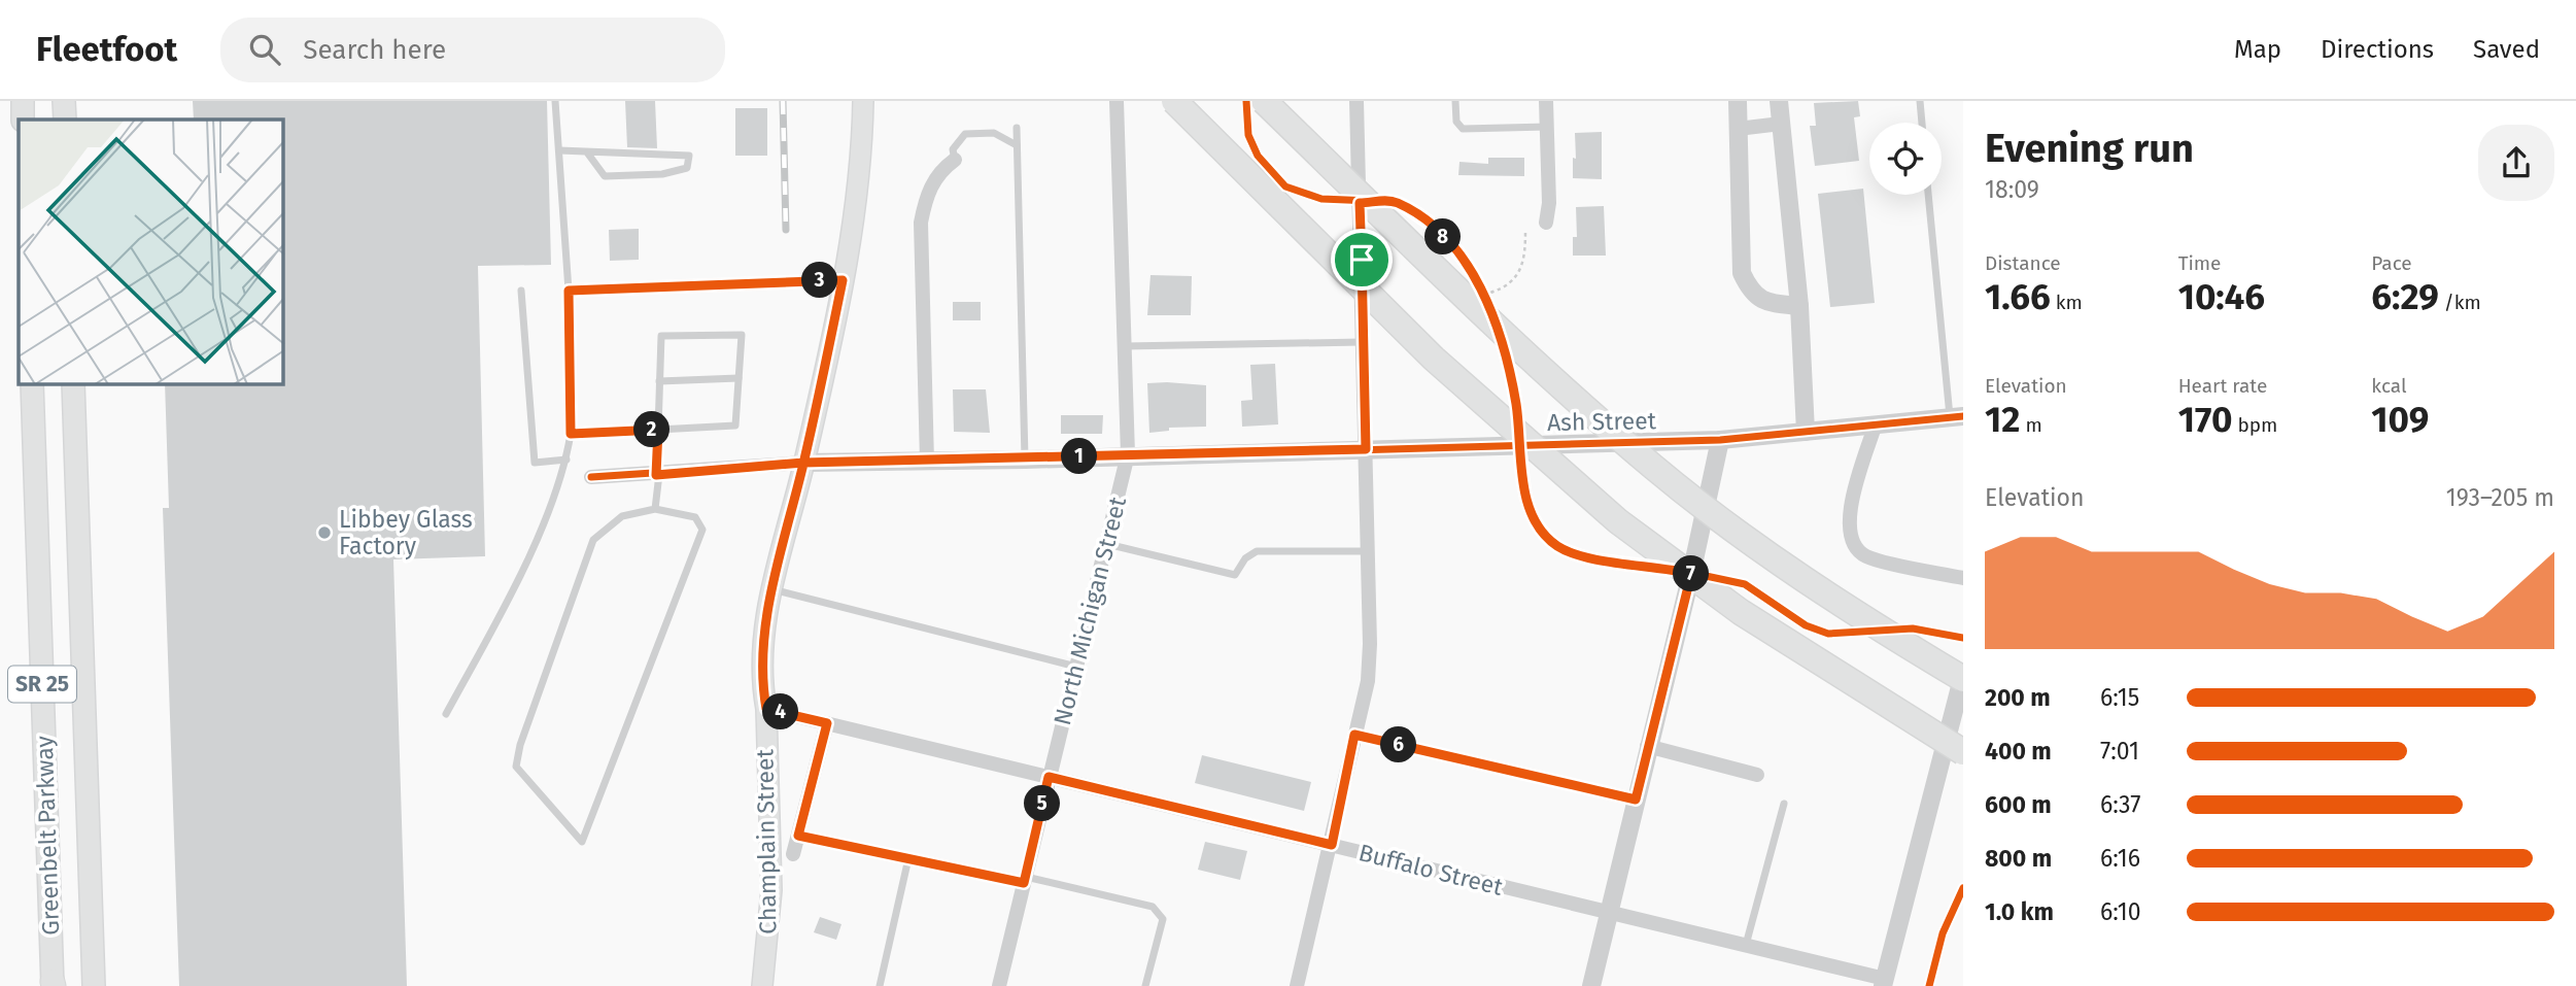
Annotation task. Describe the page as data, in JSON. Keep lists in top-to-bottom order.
{
  "streets": {
    "main road": ["SR 25", "Greenbelt Parkway", "Champlain Street"],
    "street": ["Ash Street", "North Michigan Street", "Buffalo Street"]
  },
  "crossings": [
    ["Ash Street", "North Michigan Street"],
    ["Ash Street", "Champlain Street"],
    ["North Michigan Street", "Buffalo Street"],
    ["Champlain Street", "Buffalo Street"]
  ],
  "places": ["Libbey Glass Factory"],
  "page": {
    "header": "Fleetfoot",
    "search": "Search here",
    "nav": ["Map", "Directions", "Saved"],
    "heading": ["Evening run", "18:09"],
    "pins": [
      "8",
      "3",
      "2",
      "1",
      "7",
      "4",
      "6",
      "5"
    ],
    "stats": [
      ["Distance", "1.66 km"],
      ["Time", "10:46"],
      ["Pace", "6:29 /km"],
      ["Elevation", "12 m"],
      ["Heart rate", "170 bpm"],
      ["kcal", "109"]
    ],
    "chart": ["Elevation", "193–205 m"],
    "list": [
      {
        "name": "200 m",
        "note": "6:15"
      },
      {
        "name": "400 m",
        "note": "7:01"
      },
      {
        "name": "600 m",
        "note": "6:37"
      },
      {
        "name": "800 m",
        "note": "6:16"
      },
      {
        "name": "1.0 km",
        "note": "6:10"
      }
    ]
  }
}
